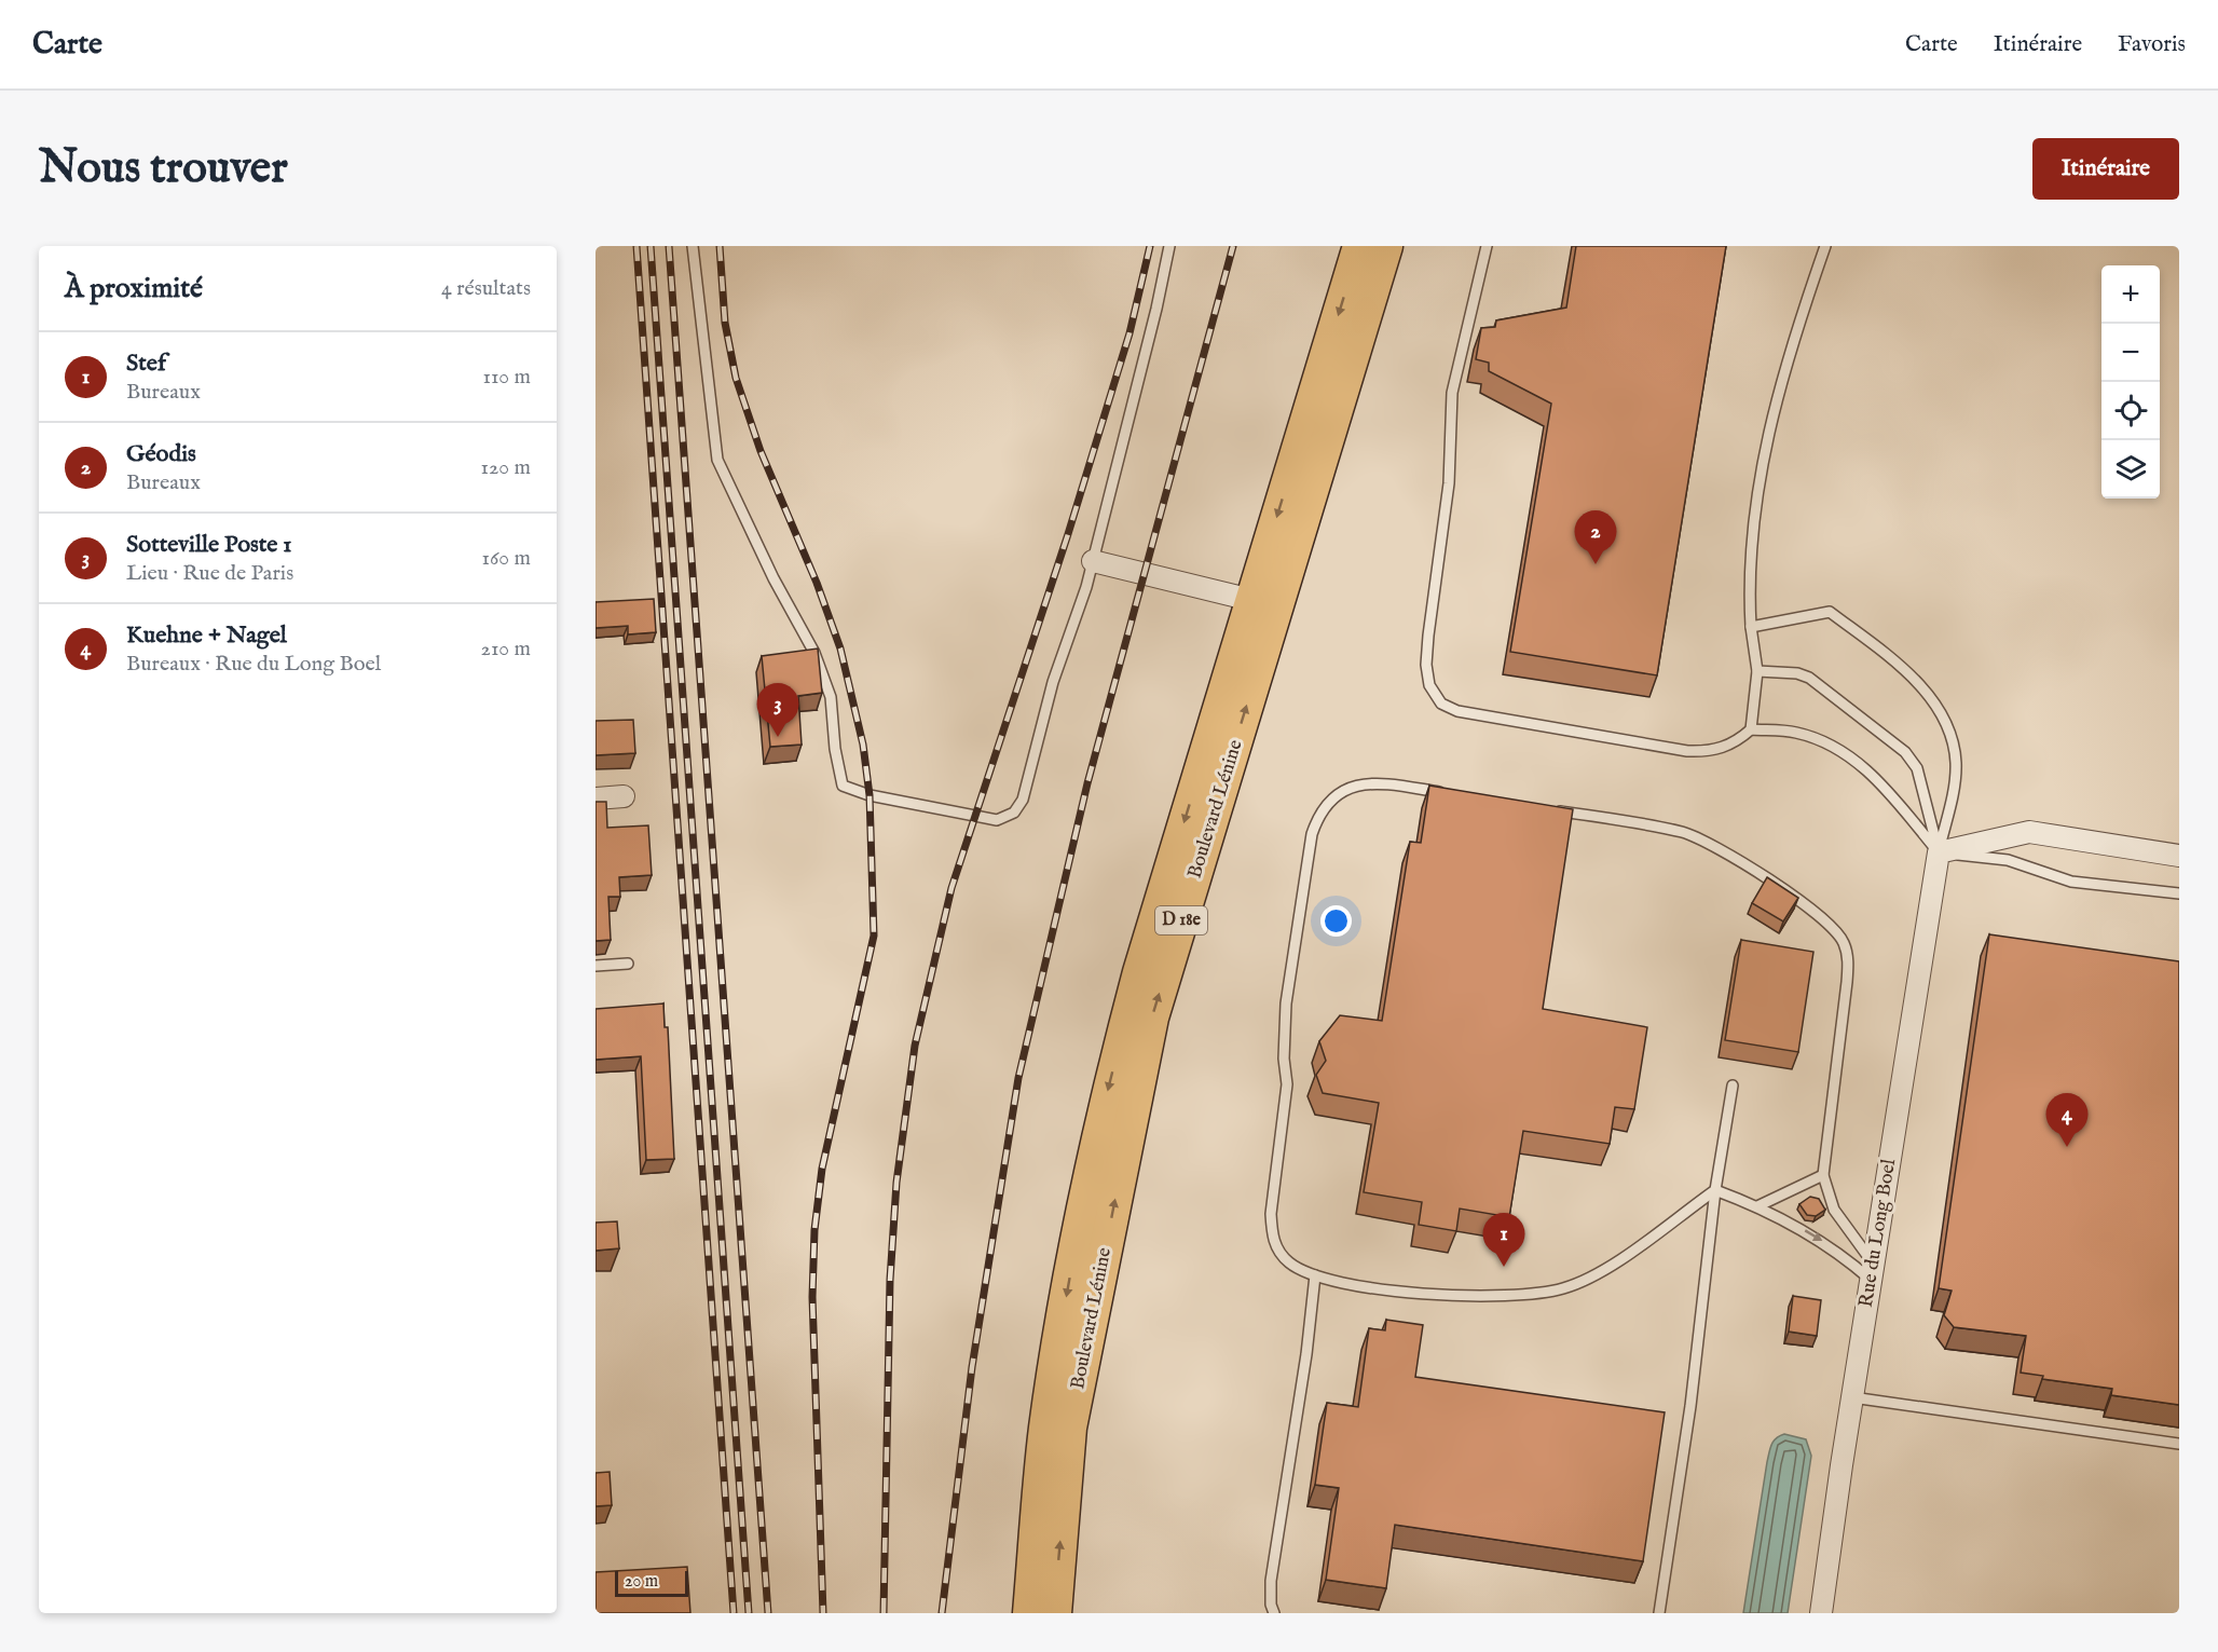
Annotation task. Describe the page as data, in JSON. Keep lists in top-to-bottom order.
{
  "streets": {
    "main road": ["Boulevard Lénine", "D 18e"],
    "street": ["Rue du Long Boel"]
  },
  "scale_bar": "20 m",
  "page": {
    "header": "Carte",
    "nav": ["Carte", "Itinéraire", "Favoris"],
    "buttons": "Itinéraire",
    "title": "Nous trouver",
    "heading": ["À proximité", "4 résultats"],
    "map_buttons": ["+", "−"],
    "list": [
      {
        "mark": "1",
        "name": "Stef",
        "note": "Bureaux",
        "value": "110 m"
      },
      {
        "mark": "2",
        "name": "Géodis",
        "note": "Bureaux",
        "value": "120 m"
      },
      {
        "mark": "3",
        "name": "Sotteville Poste 1",
        "note": "Lieu · Rue de Paris",
        "value": "160 m"
      },
      {
        "mark": "4",
        "name": "Kuehne + Nagel",
        "note": "Bureaux · Rue du Long Boel",
        "value": "210 m"
      }
    ],
    "pins": [
      "2",
      "3",
      "4",
      "1"
    ],
    "scale": "20 m"
  }
}
